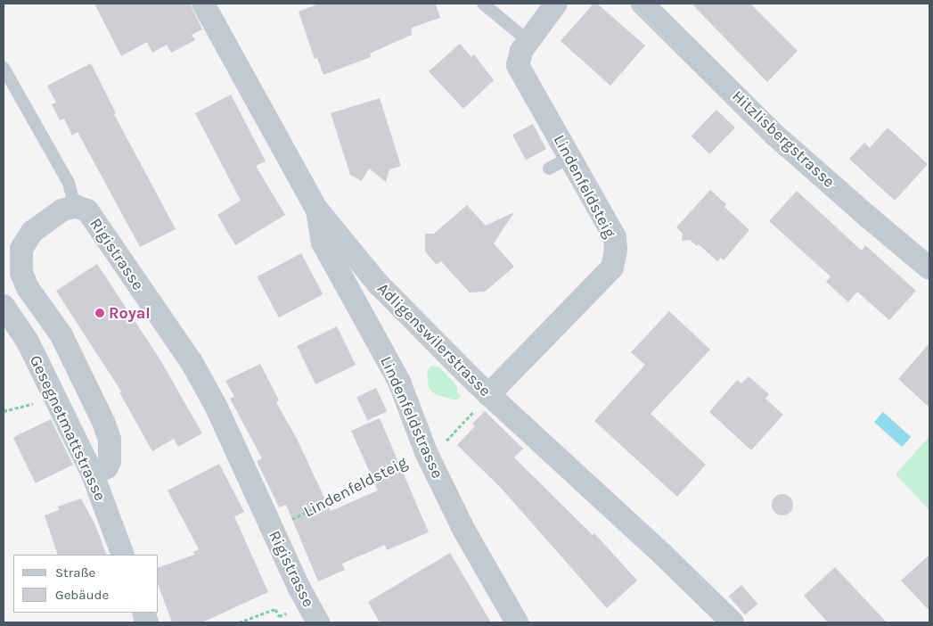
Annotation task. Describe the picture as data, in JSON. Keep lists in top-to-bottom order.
{
  "streets": {
    "street": [
      "Hitzlisbergstrasse",
      "Lindenfeldsteig",
      "Rigistrasse",
      "Adligenswilerstrasse",
      "Lindenfeldstrasse",
      "Gesegnetmattstrasse"
    ]
  },
  "crossings": [
    ["Lindenfeldsteig", "Adligenswilerstrasse"],
    ["Lindenfeldsteig", "Lindenfeldstrasse"],
    ["Rigistrasse", "Gesegnetmattstrasse"],
    ["Adligenswilerstrasse", "Lindenfeldstrasse"]
  ],
  "places": ["Royal"],
  "legend": ["Straße", "Gebäude"]
}
